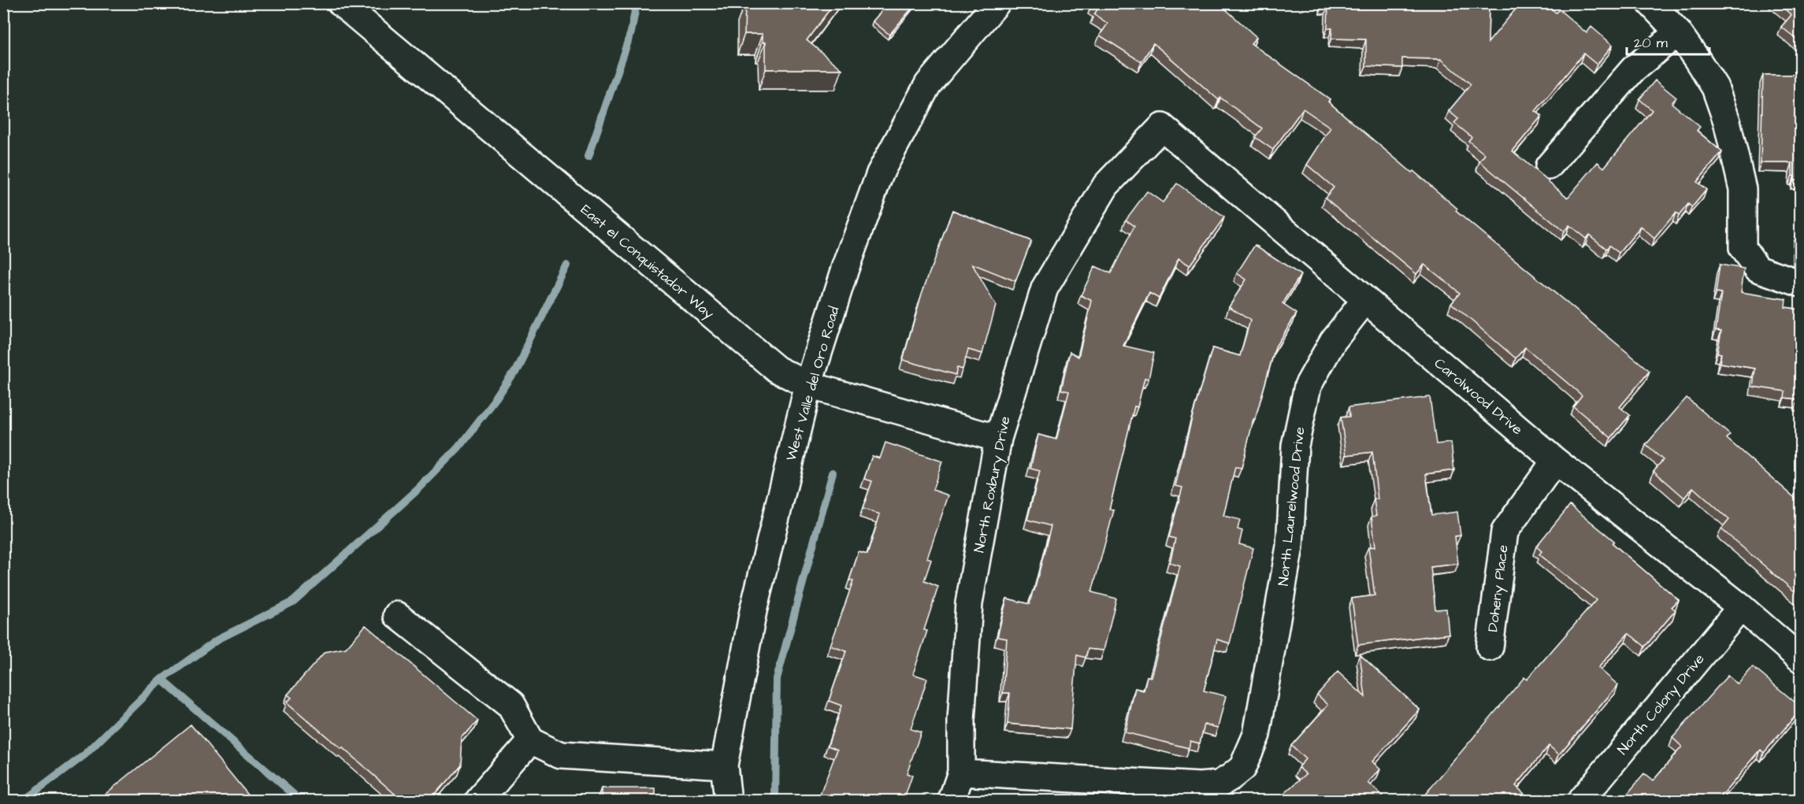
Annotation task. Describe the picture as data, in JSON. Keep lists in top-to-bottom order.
{
  "streets": {
    "street": [
      "East el Conquistador Way",
      "West Valle del Oro Road",
      "Carolwood Drive",
      "North Roxbury Drive",
      "North Laurelwood Drive",
      "Doheny Place",
      "North Colony Drive"
    ]
  },
  "crossings": [
    ["East el Conquistador Way", "West Valle del Oro Road"],
    ["East el Conquistador Way", "North Roxbury Drive"],
    ["Carolwood Drive", "North Roxbury Drive"],
    ["Carolwood Drive", "North Laurelwood Drive"],
    ["Carolwood Drive", "Doheny Place"],
    ["Carolwood Drive", "North Colony Drive"],
    ["North Roxbury Drive", "North Laurelwood Drive"]
  ],
  "scale_bar": "20 m"
}
